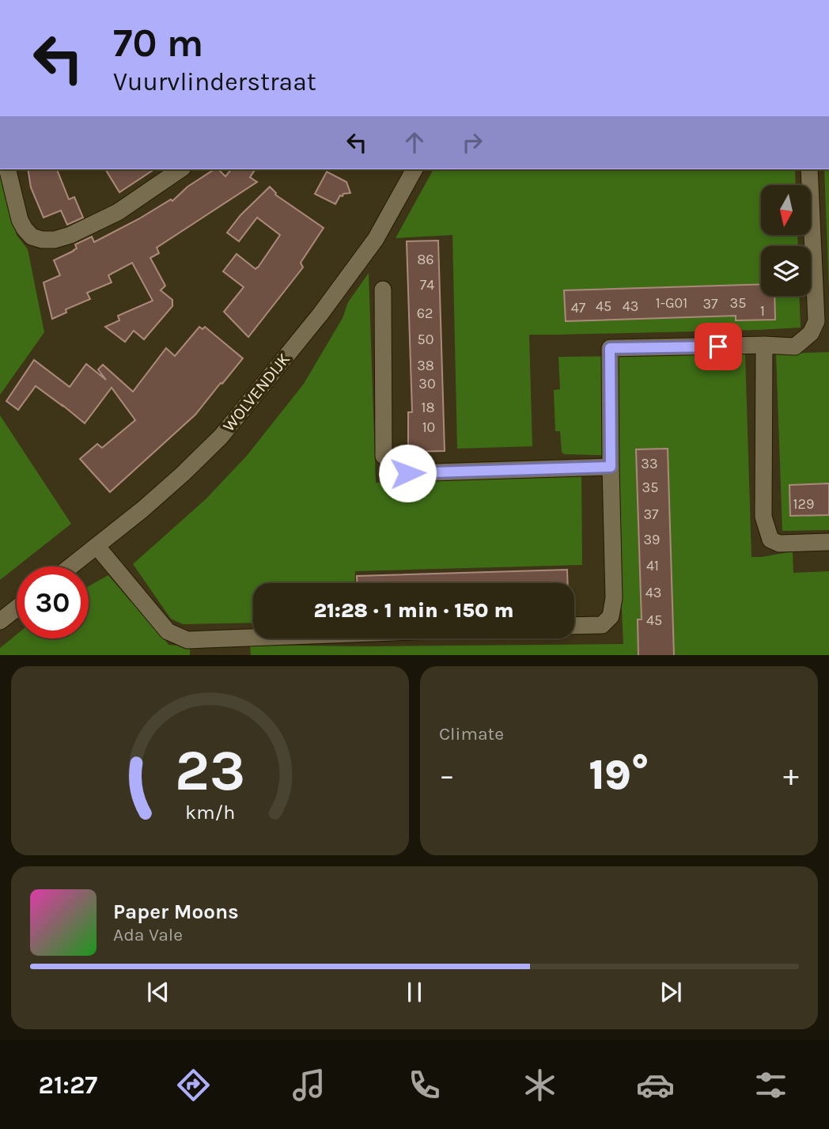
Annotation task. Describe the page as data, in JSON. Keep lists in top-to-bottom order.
{
  "streets": {
    "street": ["WOLVENDIJK"]
  },
  "house_numbers": [
    "86",
    "74",
    "1-G01",
    "35",
    "37",
    "45",
    "43",
    "47",
    "1",
    "62",
    "50",
    "38",
    "30",
    "18",
    "10",
    "33",
    "35",
    "129",
    "37",
    "39",
    "41",
    "43",
    "45"
  ],
  "north": "bottom",
  "page": {
    "turn": ["70 m", "Vuurvlinderstraat"],
    "limit": "30",
    "trip": "21:28 · 1 min · 150 m",
    "tile": "Climate",
    "heat": ["−", "19°", "+"],
    "song": ["Paper Moons", "Ada Vale"],
    "tabs": "21:27",
    "gauge": ["23", "km/h"]
  }
}
